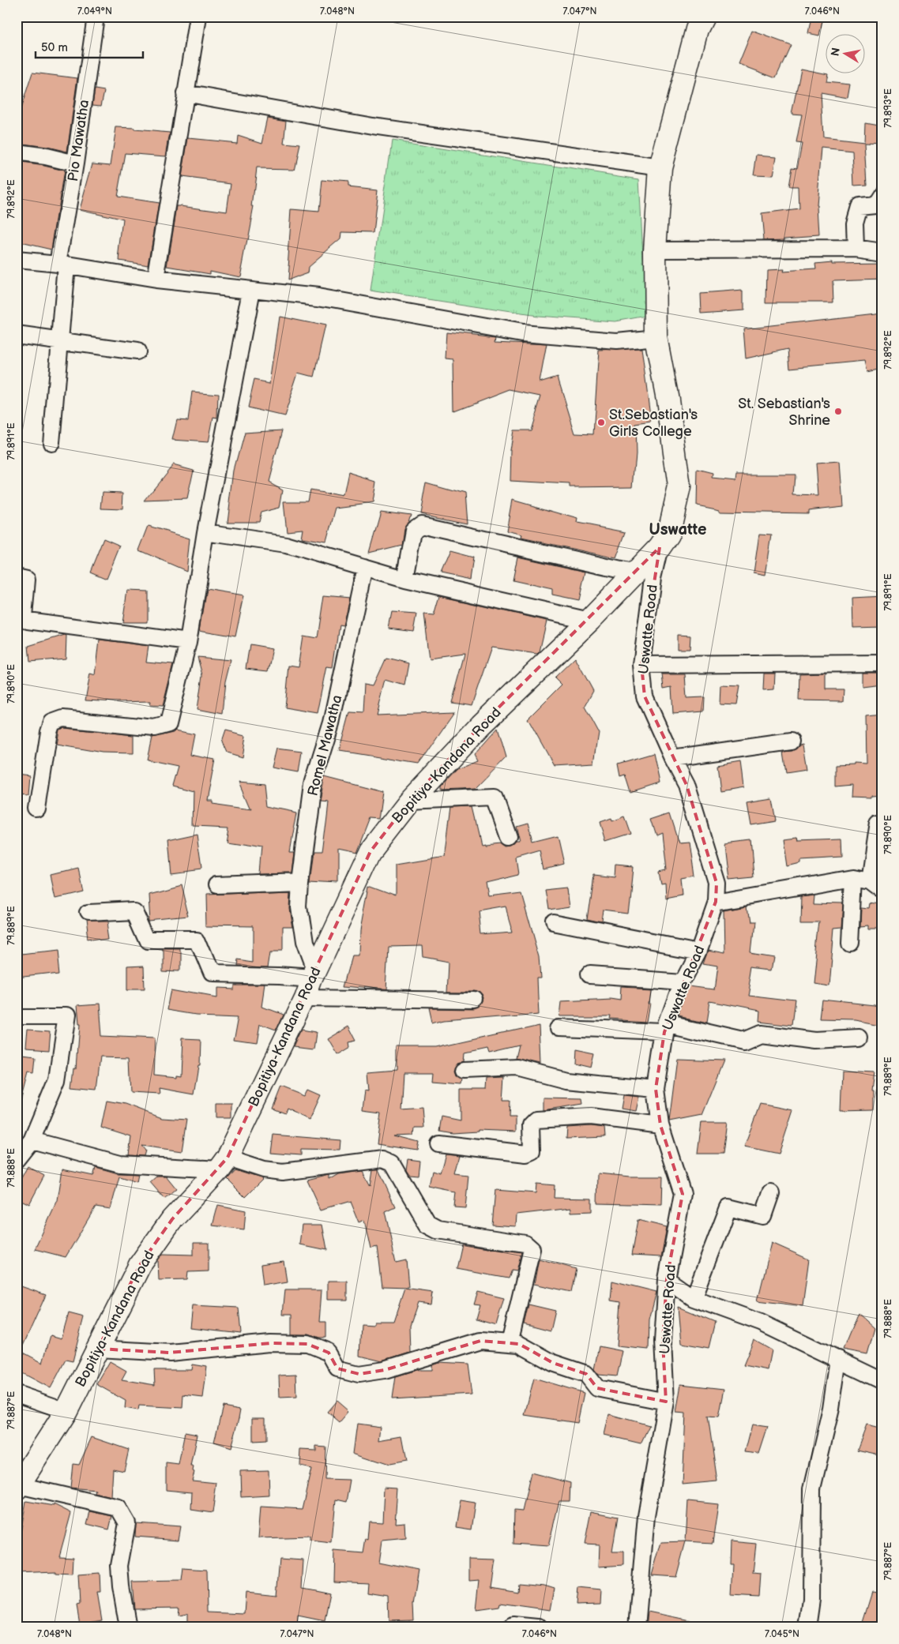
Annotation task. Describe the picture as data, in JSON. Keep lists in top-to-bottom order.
{
  "streets": {
    "street": [
      "Pio Mawatha",
      "Uswatte Road",
      "Romel Mawatha",
      "Bopitiya-Kandana Road"
    ]
  },
  "crossings": [
    ["Uswatte Road", "Bopitiya-Kandana Road"],
    ["Romel Mawatha", "Bopitiya-Kandana Road"]
  ],
  "districts": ["Uswatte"],
  "places": ["St. Sebastian's Shrine", "St.Sebastian's Girls College"],
  "scale_bar": "50 m",
  "north": "left",
  "coordinates": [
    "7.049°N",
    "7.048°N",
    "7.047°N",
    "7.046°N",
    "79.893°E",
    "79.892°E",
    "79.891°E",
    "79.890°E",
    "79.889°E",
    "79.888°E",
    "79.887°E",
    "7.045°N"
  ]
}
